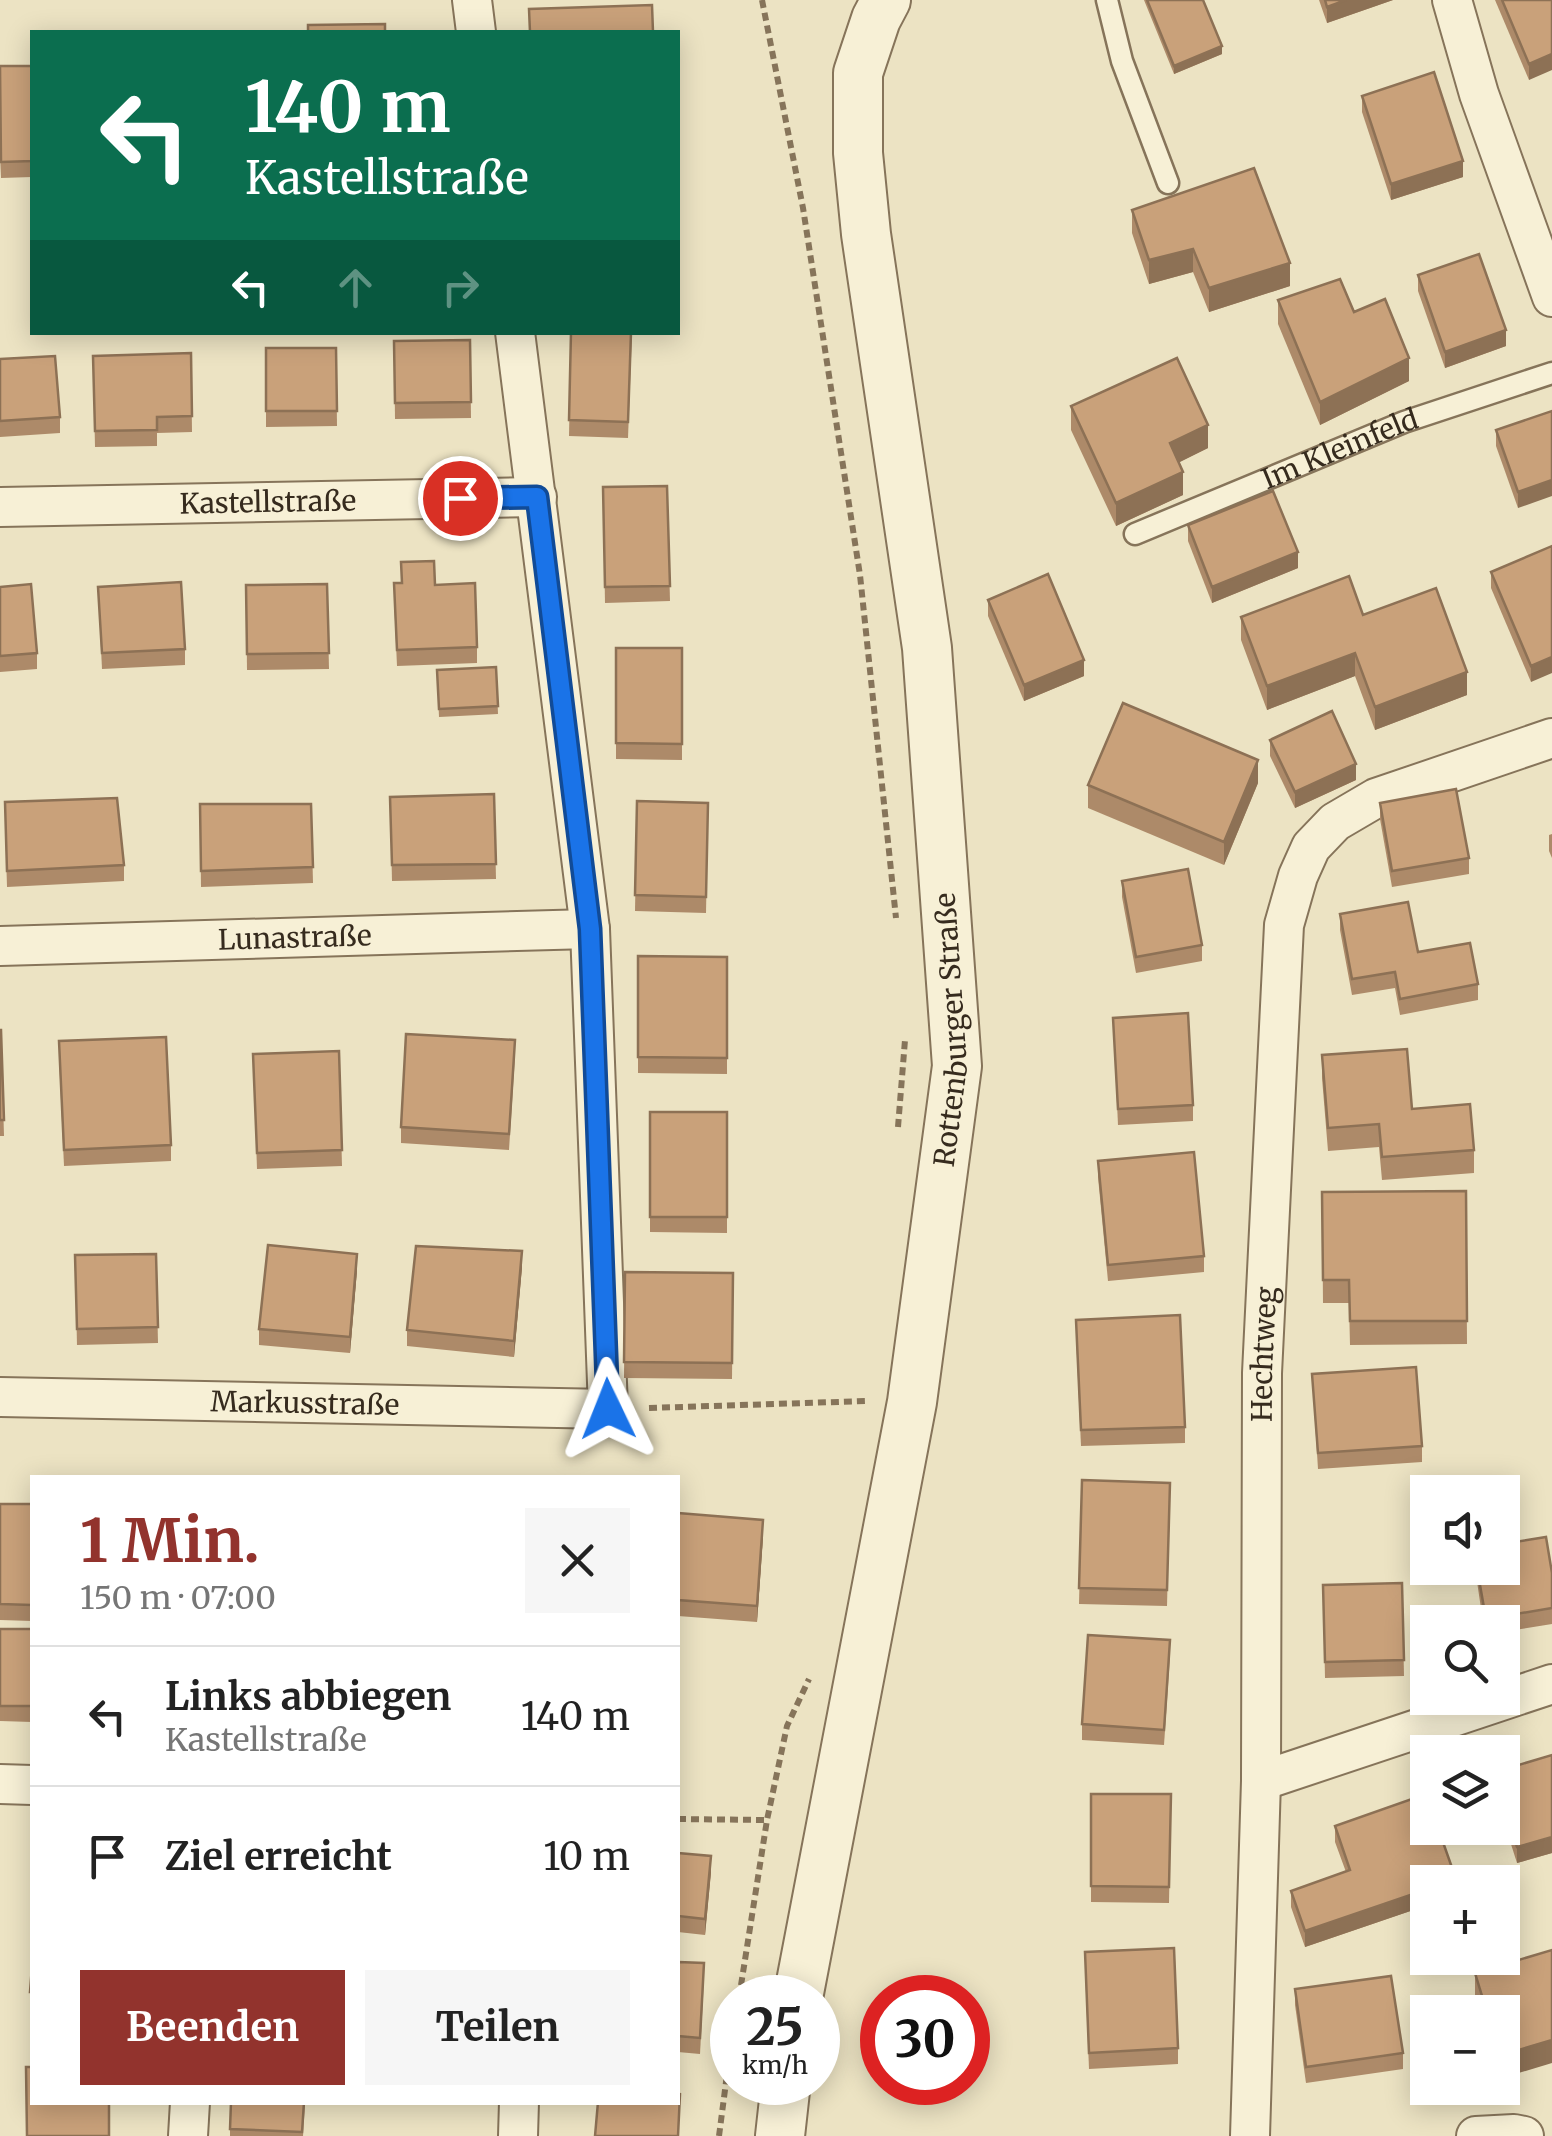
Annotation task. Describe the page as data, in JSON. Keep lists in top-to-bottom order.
{
  "streets": {
    "street": [
      "Kastellstraße",
      "Lunastraße",
      "Rottenburger Straße",
      "Hechtweg",
      "Markusstraße"
    ],
    "lane": ["Im Kleinfeld"]
  },
  "page": {
    "turn": ["140 m", "Kastellstraße"],
    "map_buttons": ["+", "−"],
    "heading": ["1 Min.", "150 m · 07:00"],
    "list": [
      {
        "name": "Links abbiegen",
        "note": "Kastellstraße",
        "value": "140 m"
      },
      {
        "name": "Ziel erreicht",
        "value": "10 m"
      }
    ],
    "buttons": ["Beenden", "Teilen"],
    "speed": "25 km/h",
    "limit": "30"
  }
}
